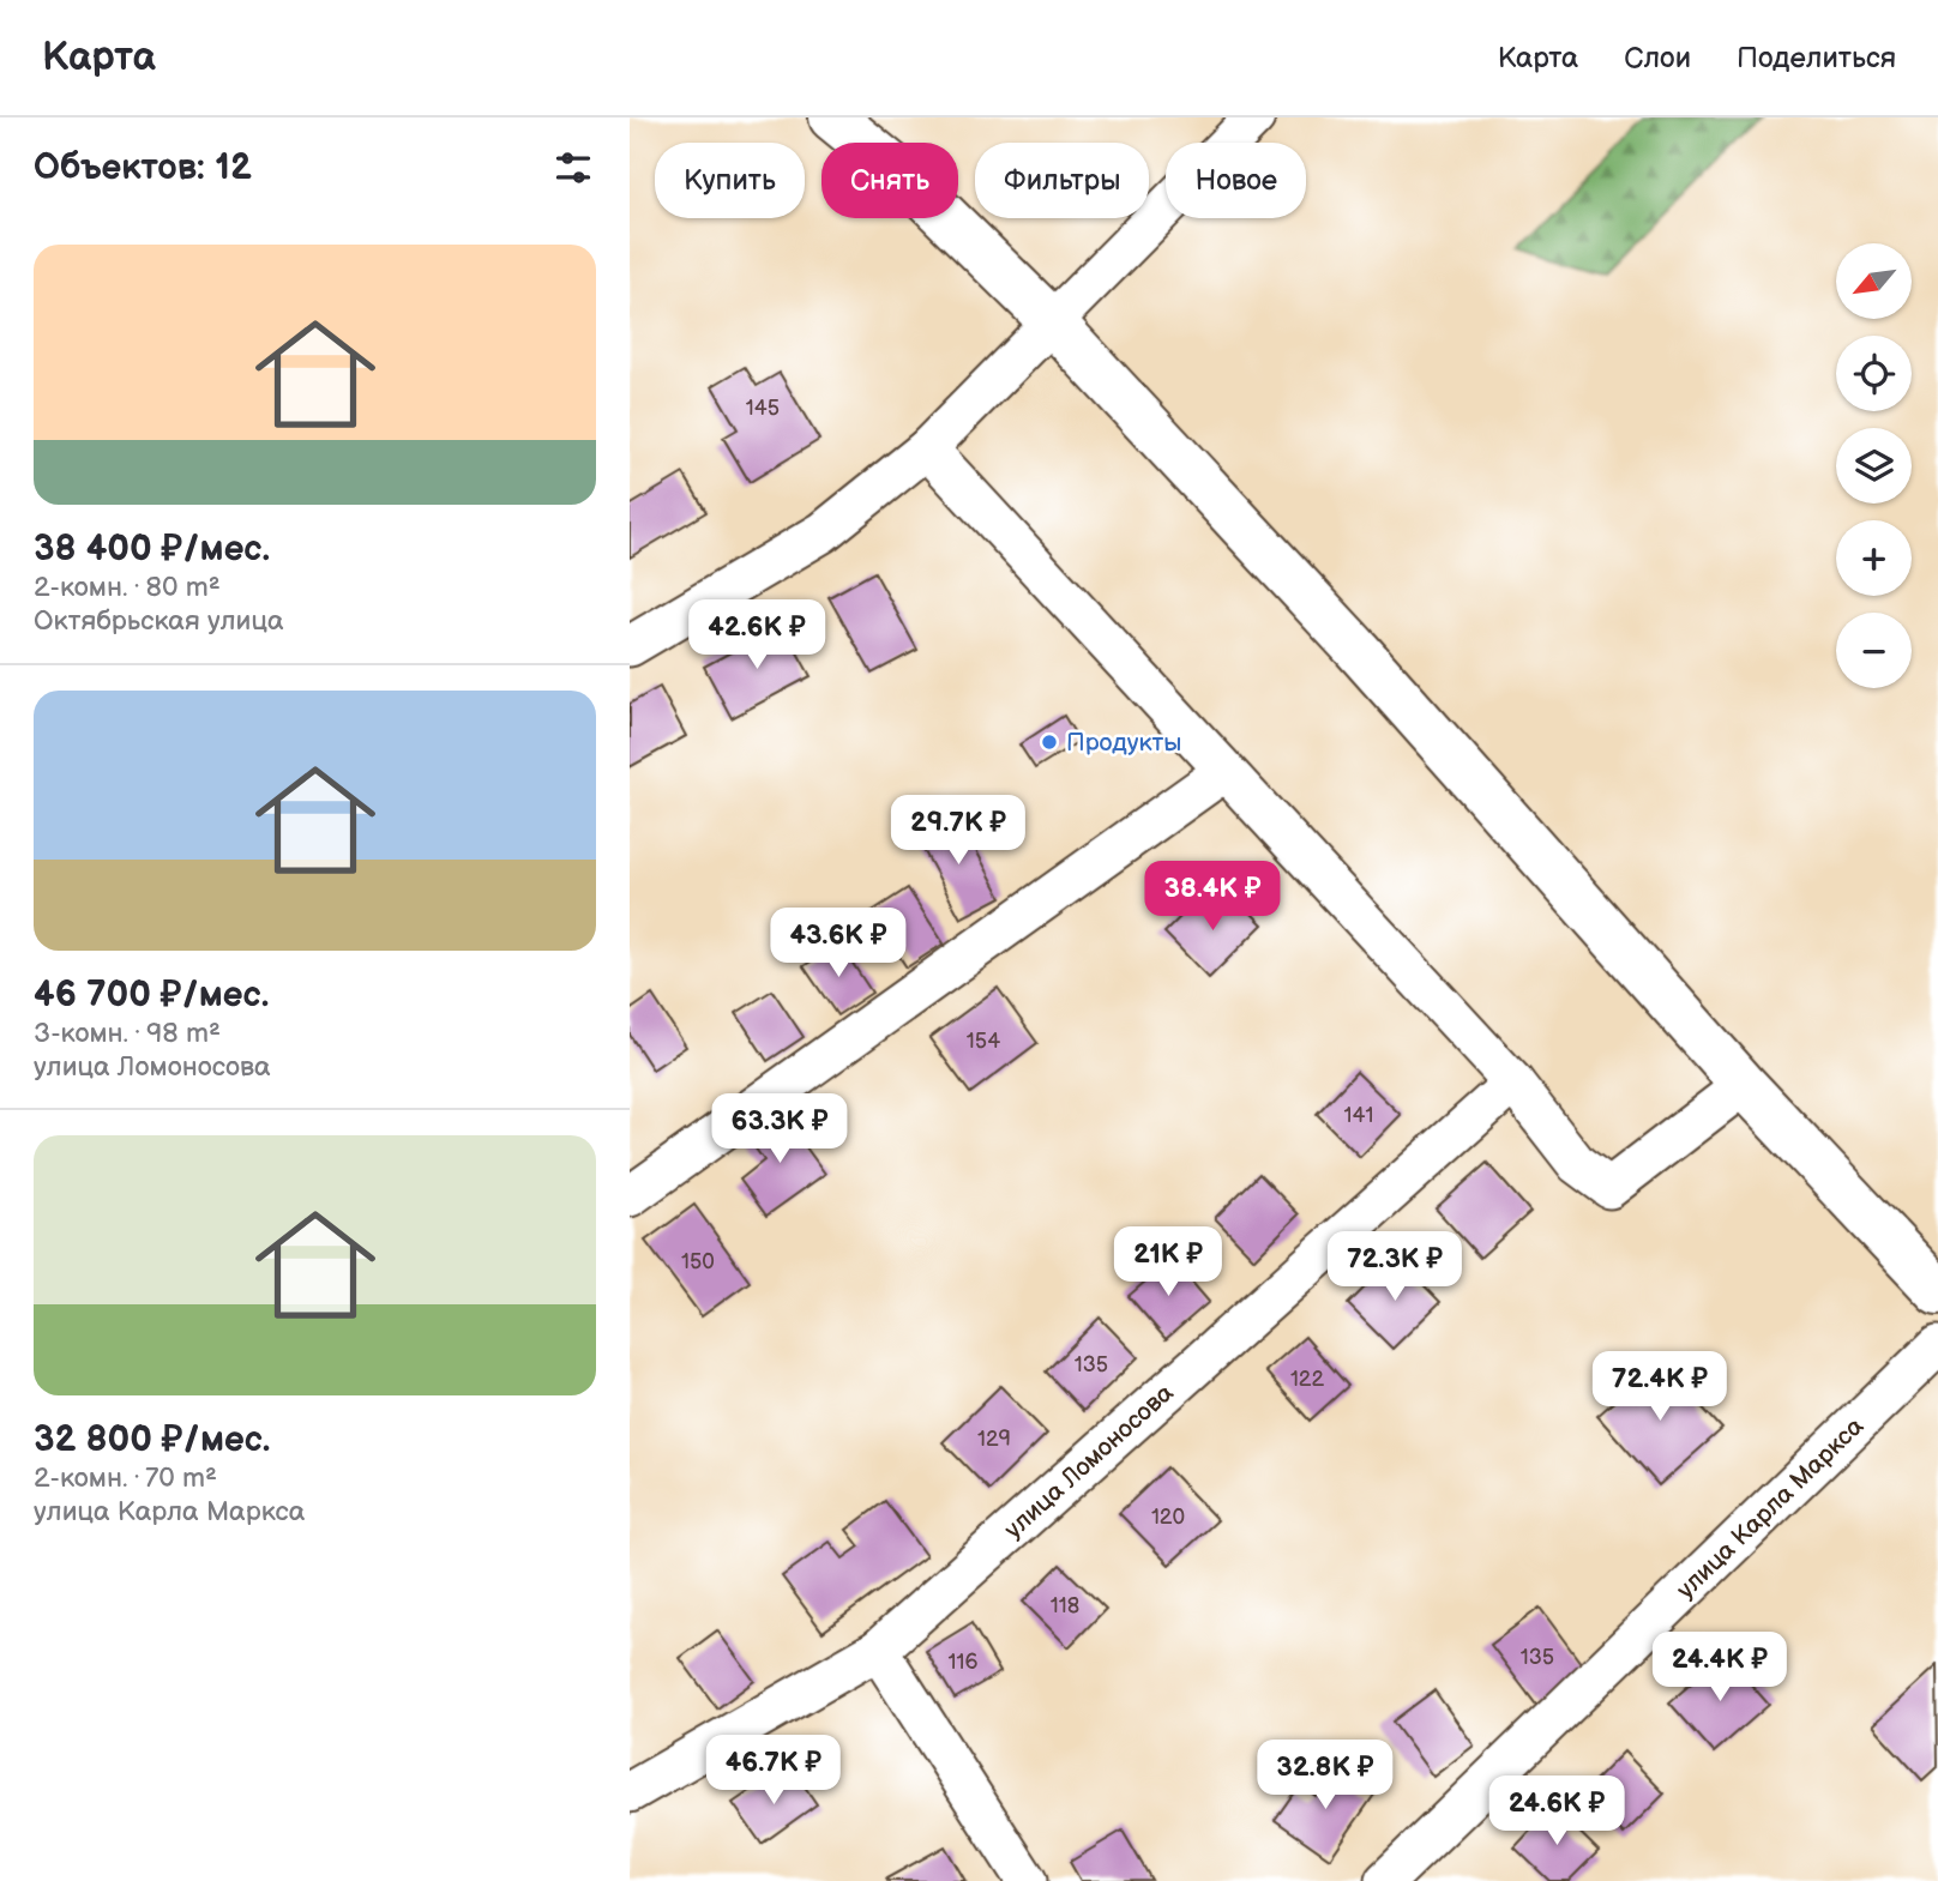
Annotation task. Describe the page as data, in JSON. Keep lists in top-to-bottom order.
{
  "streets": {
    "street": ["улица Ломоносова", "улица Карла Маркса"]
  },
  "places": ["Продукты"],
  "house_numbers": [
    "145",
    "154",
    "141",
    "150",
    "135",
    "122",
    "129",
    "120",
    "118",
    "135",
    "116"
  ],
  "north": "bottom left",
  "page": {
    "header": "Карта",
    "nav": ["Карта", "Слои", "Поделиться"],
    "heading": "Объектов: 12",
    "chip": [
      "Купить",
      "Снять",
      "Фильтры",
      "Новое"
    ],
    "list": [
      {
        "name": "38 400 ₽/мес.",
        "note": "2-комн. · 80 m² · Октябрьская улица"
      },
      {
        "name": "46 700 ₽/мес.",
        "note": "3-комн. · 98 m² · улица Ломоносова"
      },
      {
        "name": "32 800 ₽/мес.",
        "note": "2-комн. · 70 m² · улица Карла Маркса"
      }
    ],
    "map_buttons": ["+", "−"],
    "price": [
      "42.6K ₽",
      "29.7K ₽",
      "38.4K ₽",
      "43.6K ₽",
      "63.3K ₽",
      "21K ₽",
      "72.3K ₽",
      "72.4K ₽",
      "24.4K ₽",
      "46.7K ₽",
      "32.8K ₽",
      "24.6K ₽"
    ]
  }
}
